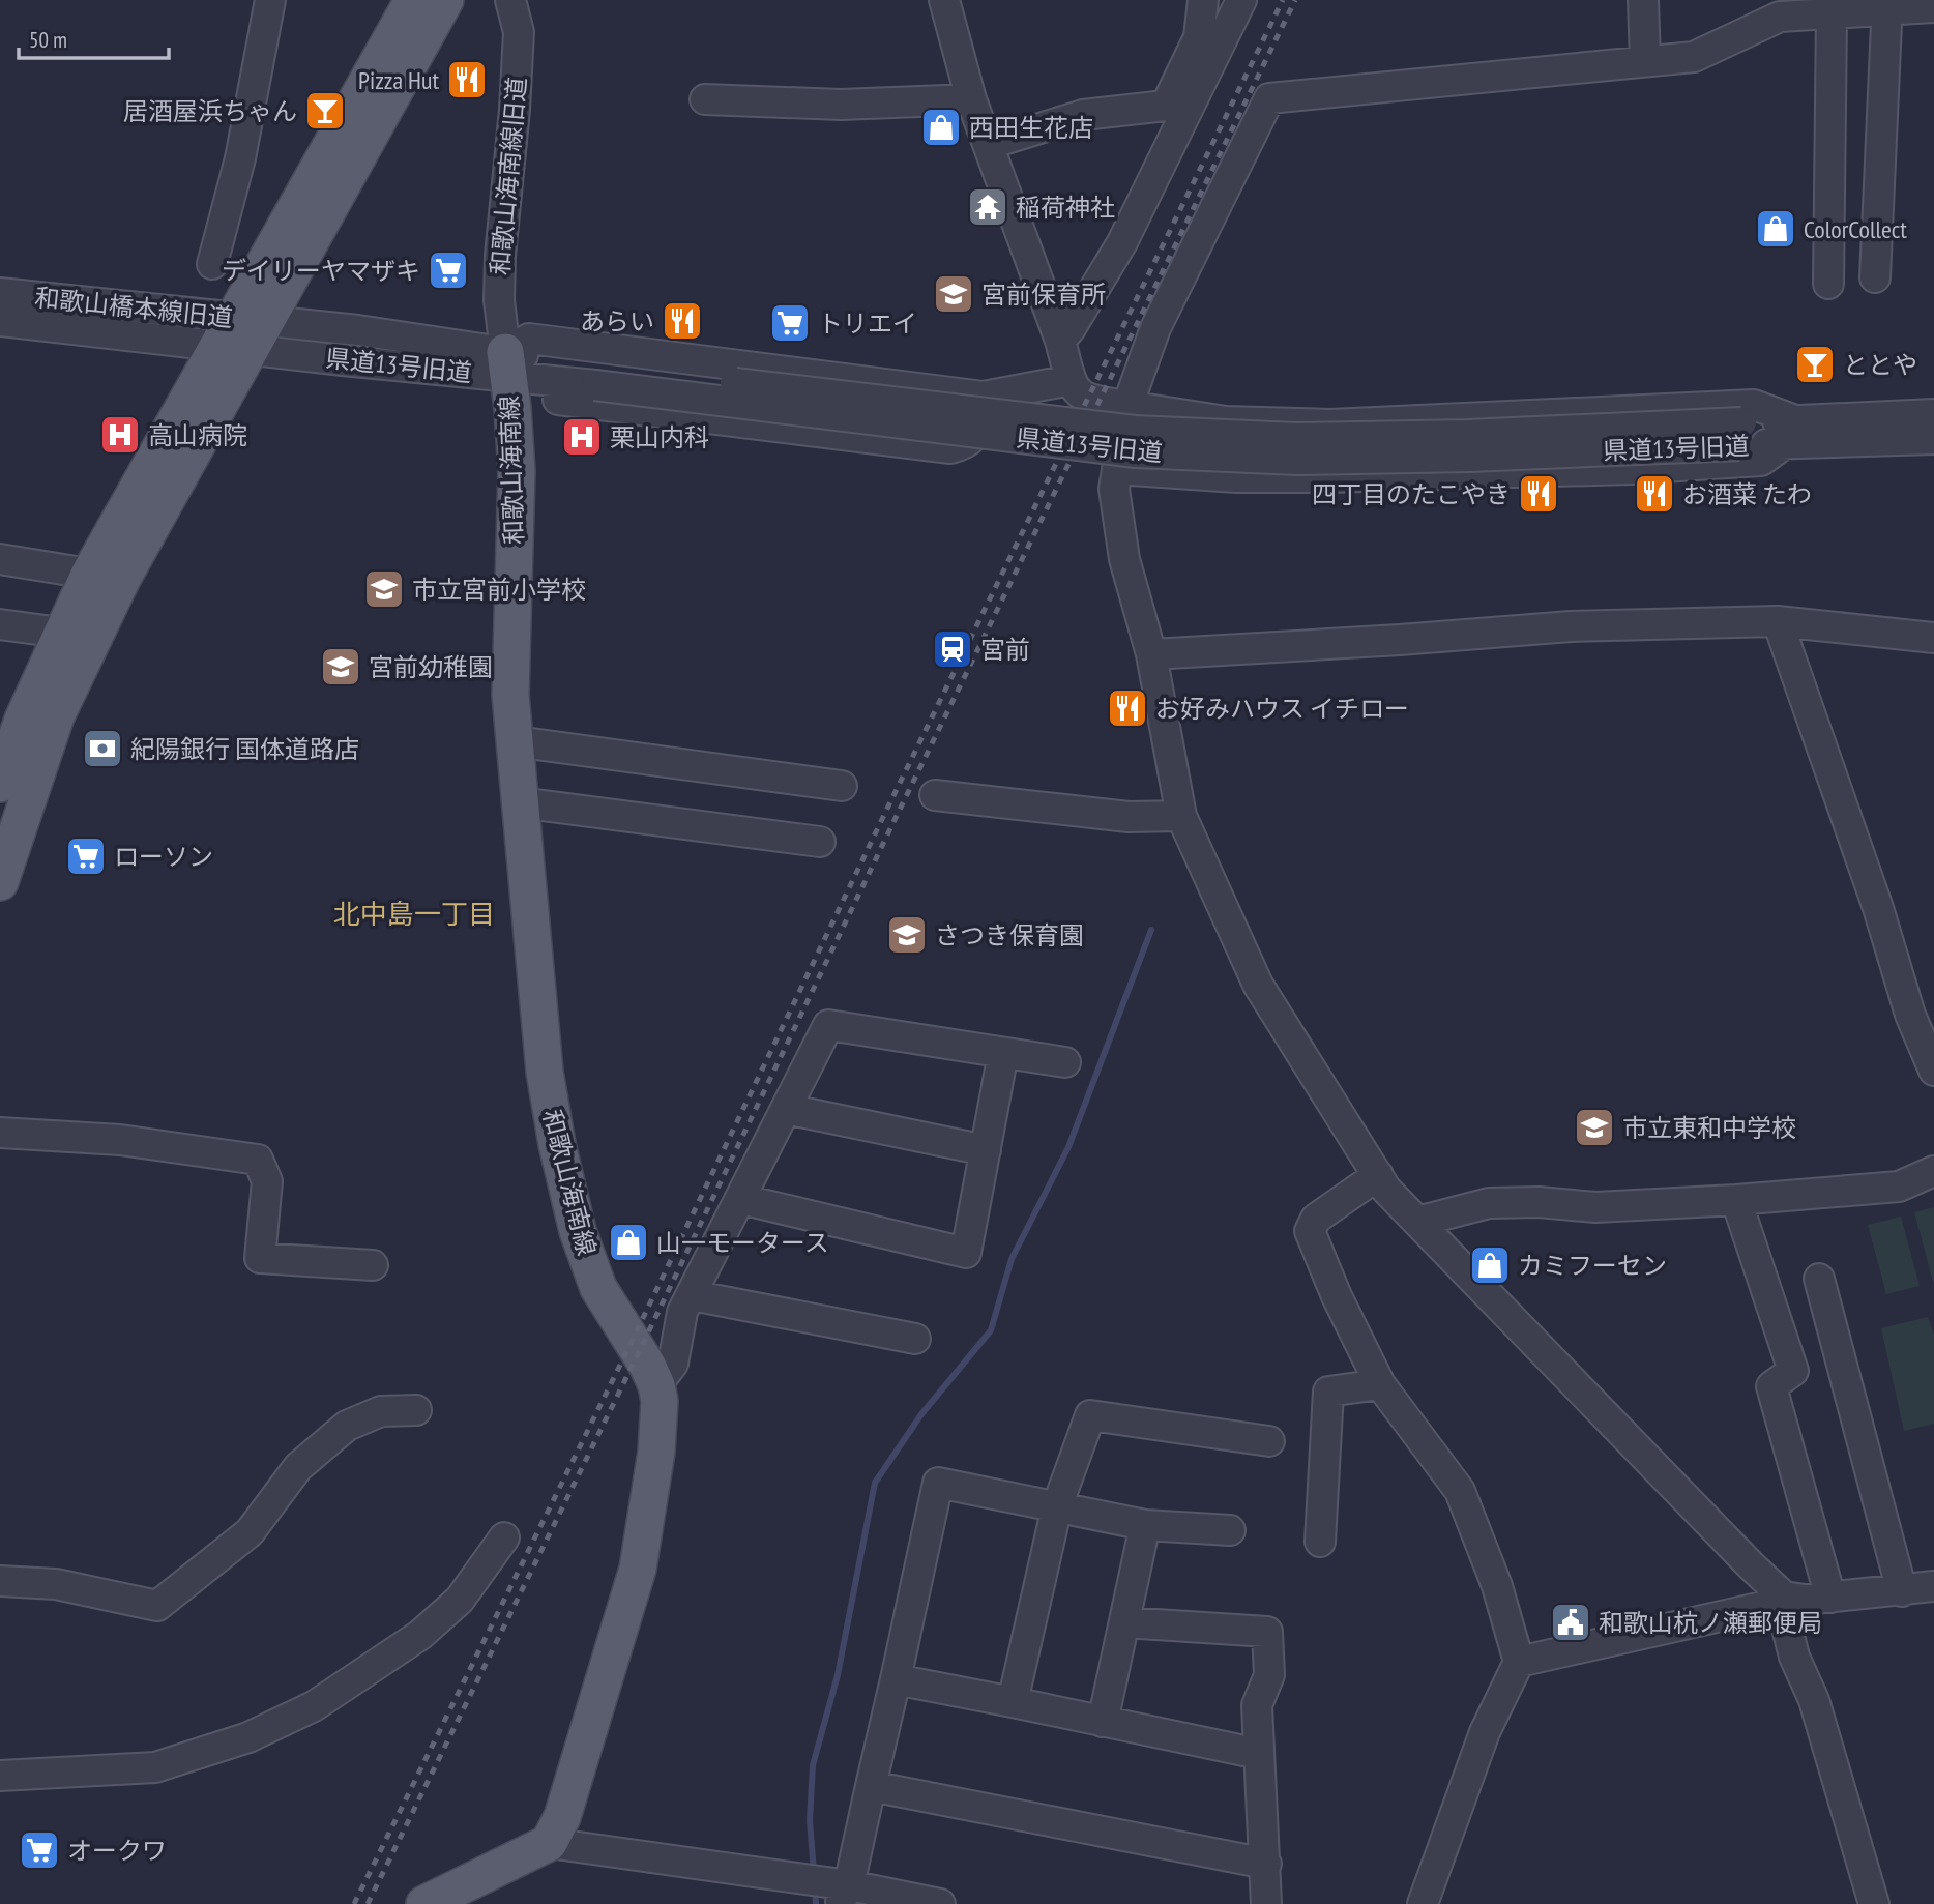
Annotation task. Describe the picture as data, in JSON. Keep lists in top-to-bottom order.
{
  "streets": {
    "main road": ["和歌山海南線"],
    "street": ["和歌山海南線旧道", "和歌山橋本線旧道", "県道13号旧道"]
  },
  "crossings": [
    ["和歌山海南線旧道", "県道13号旧道"],
    ["和歌山海南線旧道", "和歌山海南線"],
    ["和歌山橋本線旧道", "県道13号旧道"],
    ["県道13号旧道", "和歌山海南線"]
  ],
  "districts": ["北中島一丁目"],
  "places": {
    "restaurant": [
      "Pizza Hut",
      "あらい",
      "四丁目のたこやき",
      "お酒菜 たわ",
      "お好みハウス イチロー"
    ],
    "bar": ["居酒屋浜ちゃん", "ととや"],
    "shop": [
      "西田生花店",
      "ColorCollect",
      "山一モータース",
      "カミフーセン"
    ],
    "temple": ["稲荷神社"],
    "supermarket": [
      "デイリーヤマザキ",
      "トリエイ",
      "ローソン",
      "オークワ"
    ],
    "school or university": [
      "宮前保育所",
      "市立宮前小学校",
      "宮前幼稚園",
      "さつき保育園",
      "市立東和中学校"
    ],
    "hospital": ["高山病院", "栗山内科"],
    "station": ["宮前"],
    "bank": ["紀陽銀行 国体道路店"],
    "public building": ["和歌山杭ノ瀬郵便局"]
  },
  "scale_bar": "50 m"
}
